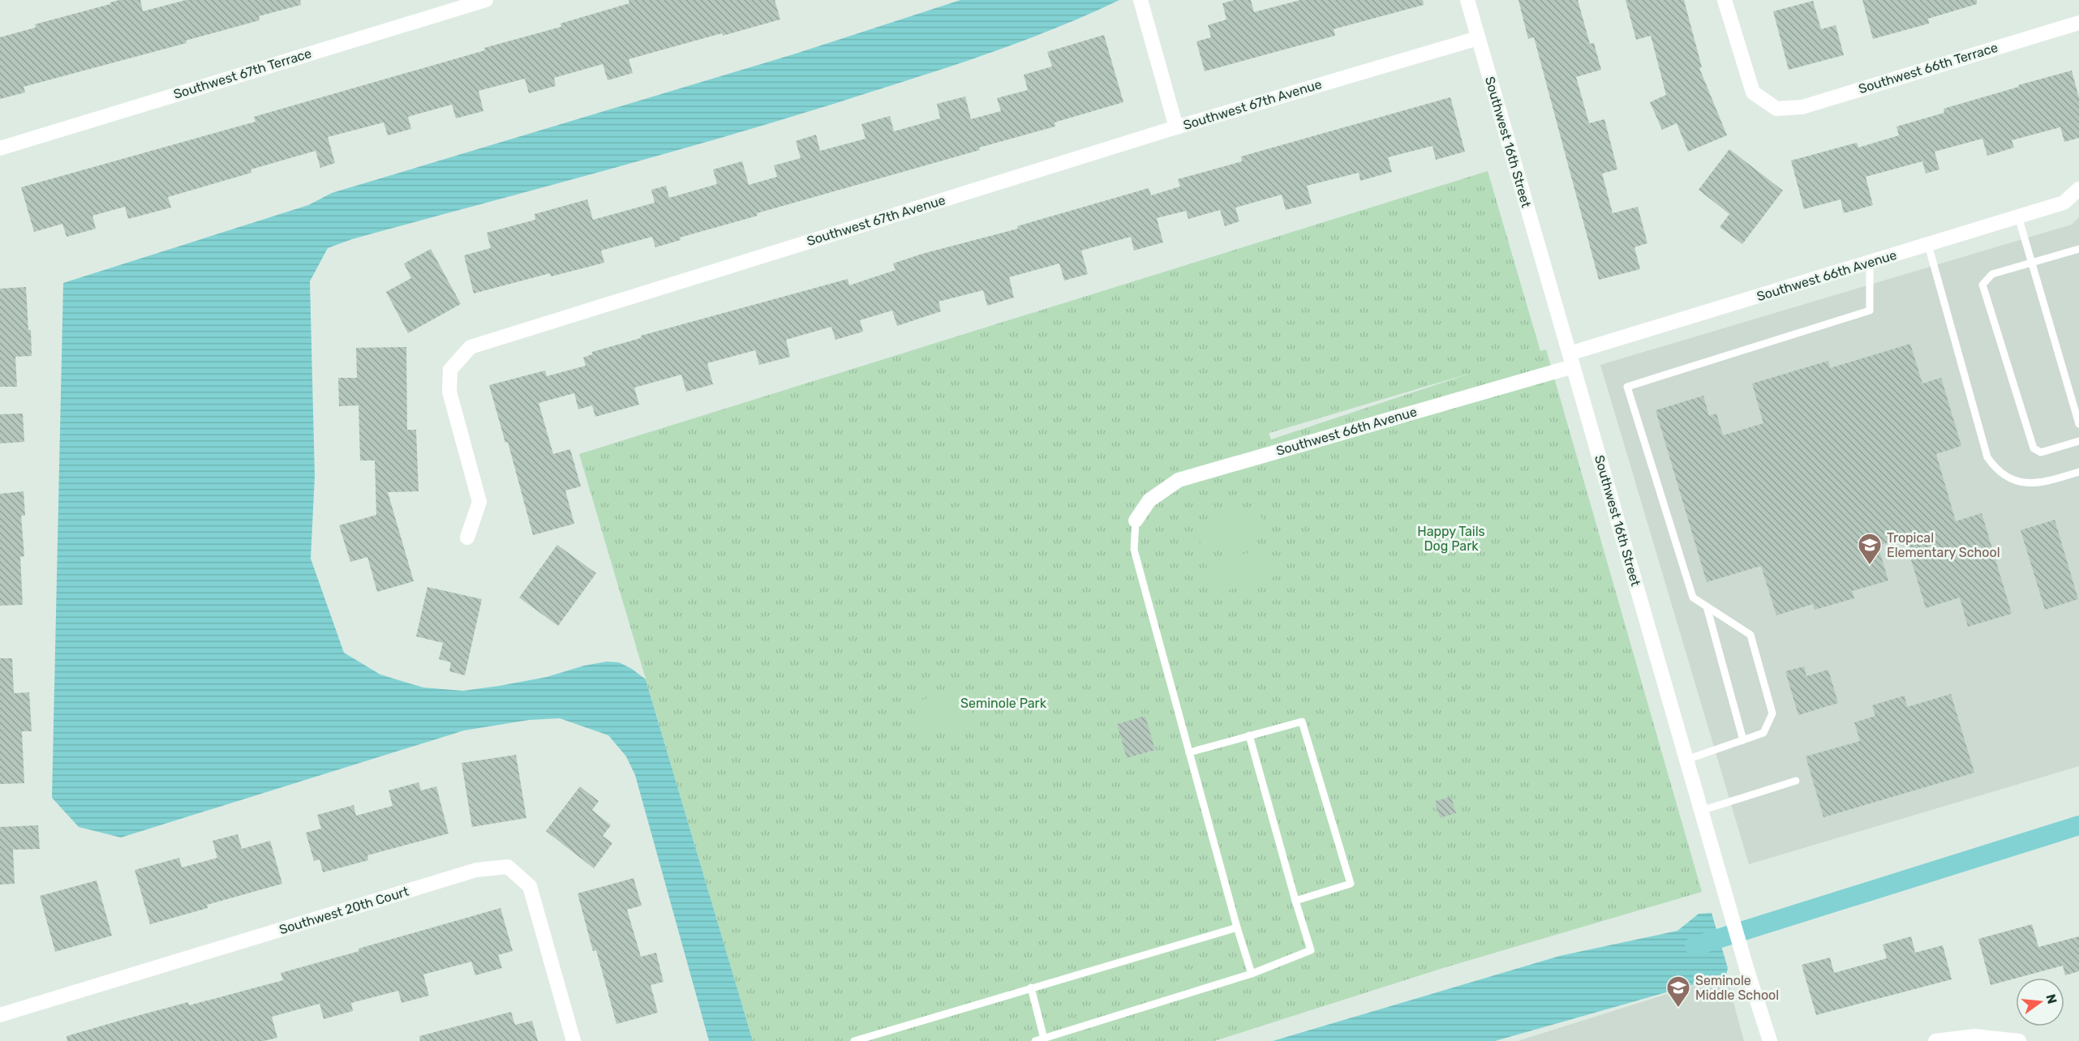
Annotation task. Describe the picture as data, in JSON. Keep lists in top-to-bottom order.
{
  "streets": {
    "street": [
      "Southwest 66th Terrace",
      "Southwest 67th Terrace",
      "Southwest 67th Avenue",
      "Southwest 16th Street",
      "Southwest 66th Avenue",
      "Southwest 20th Court"
    ]
  },
  "crossings": [
    ["Southwest 67th Avenue", "Southwest 16th Street"],
    ["Southwest 16th Street", "Southwest 66th Avenue"]
  ],
  "parks": ["Happy Tails Dog Park", "Seminole Park"],
  "places": {
    "school or university": ["Tropical Elementary School", "Seminole Middle School"]
  },
  "north": "right"
}
